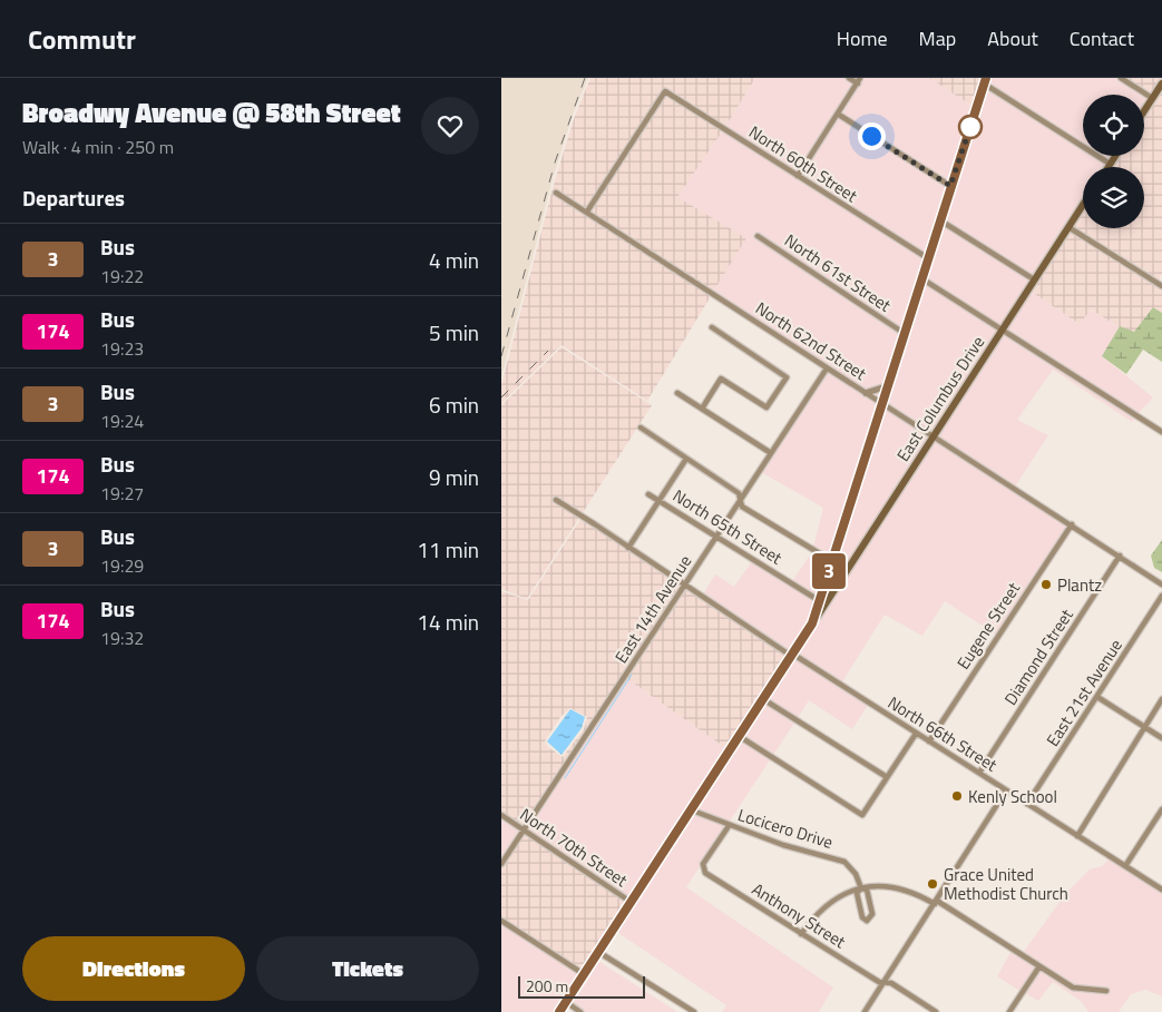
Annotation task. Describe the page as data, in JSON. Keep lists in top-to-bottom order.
{
  "streets": {
    "main road": ["East Columbus Drive"],
    "street": [
      "North 60th Street",
      "North 61st Street",
      "North 62nd Street",
      "North 65th Street",
      "East 14th Avenue",
      "Eugene Street",
      "Diamond Street",
      "East 21st Avenue",
      "North 66th Street",
      "Locicero Drive",
      "North 70th Street",
      "Anthony Street"
    ]
  },
  "crossings": [
    ["North 60th Street", "North 62nd Street"],
    ["North 62nd Street", "East Columbus Drive"],
    ["North 62nd Street", "East 14th Avenue"],
    ["North 62nd Street", "Eugene Street"],
    ["North 62nd Street", "Diamond Street"],
    ["North 65th Street", "East 14th Avenue"],
    ["East 14th Avenue", "North 66th Street"],
    ["East 14th Avenue", "North 70th Street"],
    ["Eugene Street", "North 66th Street"],
    ["Diamond Street", "North 66th Street"],
    ["East 21st Avenue", "North 66th Street"],
    ["Locicero Drive", "Anthony Street"]
  ],
  "places": ["Plantz", "Kenly School", "Grace United Methodist Church"],
  "lines": ["bus line 3"],
  "scale_bar": "200 m",
  "page": {
    "header": "Commutr",
    "nav": [
      "Home",
      "Map",
      "About",
      "Contact"
    ],
    "heading": [
      ["Broadwy Avenue @ 58th Street", "Walk · 4 min · 250 m"],
      "Departures"
    ],
    "on_map": "3",
    "list": [
      {
        "mark": "3",
        "name": "Bus",
        "note": "19:22",
        "value": "4 min"
      },
      {
        "mark": "174",
        "name": "Bus",
        "note": "19:23",
        "value": "5 min"
      },
      {
        "mark": "3",
        "name": "Bus",
        "note": "19:24",
        "value": "6 min"
      },
      {
        "mark": "174",
        "name": "Bus",
        "note": "19:27",
        "value": "9 min"
      },
      {
        "mark": "3",
        "name": "Bus",
        "note": "19:29",
        "value": "11 min"
      },
      {
        "mark": "174",
        "name": "Bus",
        "note": "19:32",
        "value": "14 min"
      }
    ],
    "buttons": ["Directions", "Tickets"],
    "scale": "200 m"
  }
}
